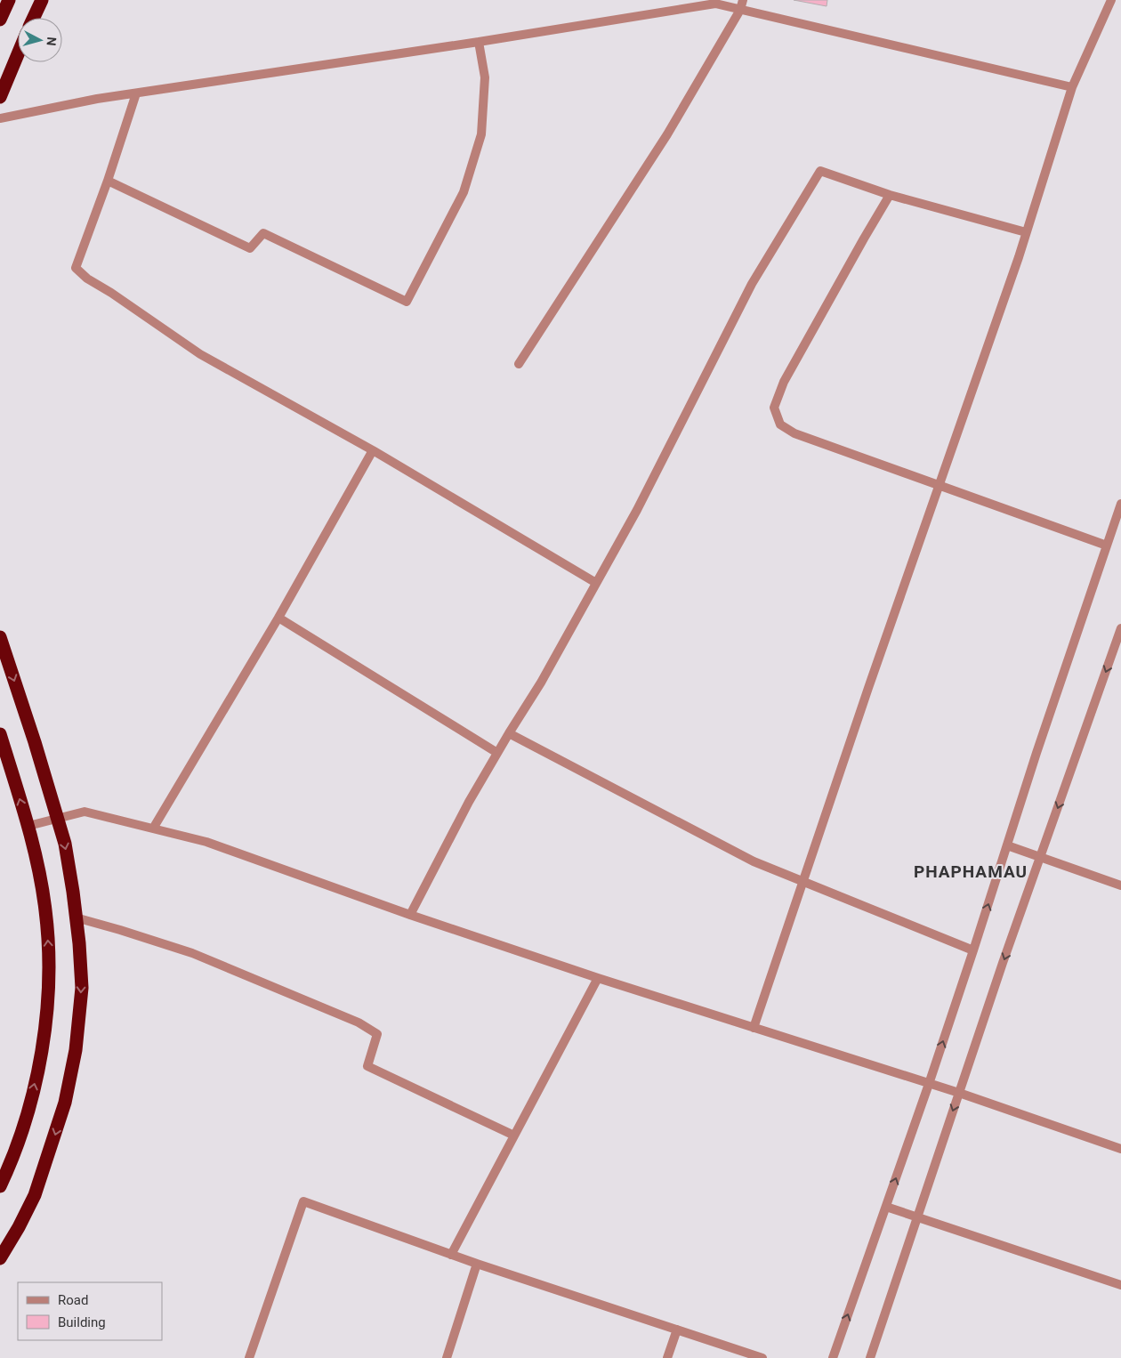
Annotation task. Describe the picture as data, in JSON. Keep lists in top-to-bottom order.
{
  "districts": ["PHAPHAMAU"],
  "legend": ["Road", "Building"],
  "north": "right"
}
